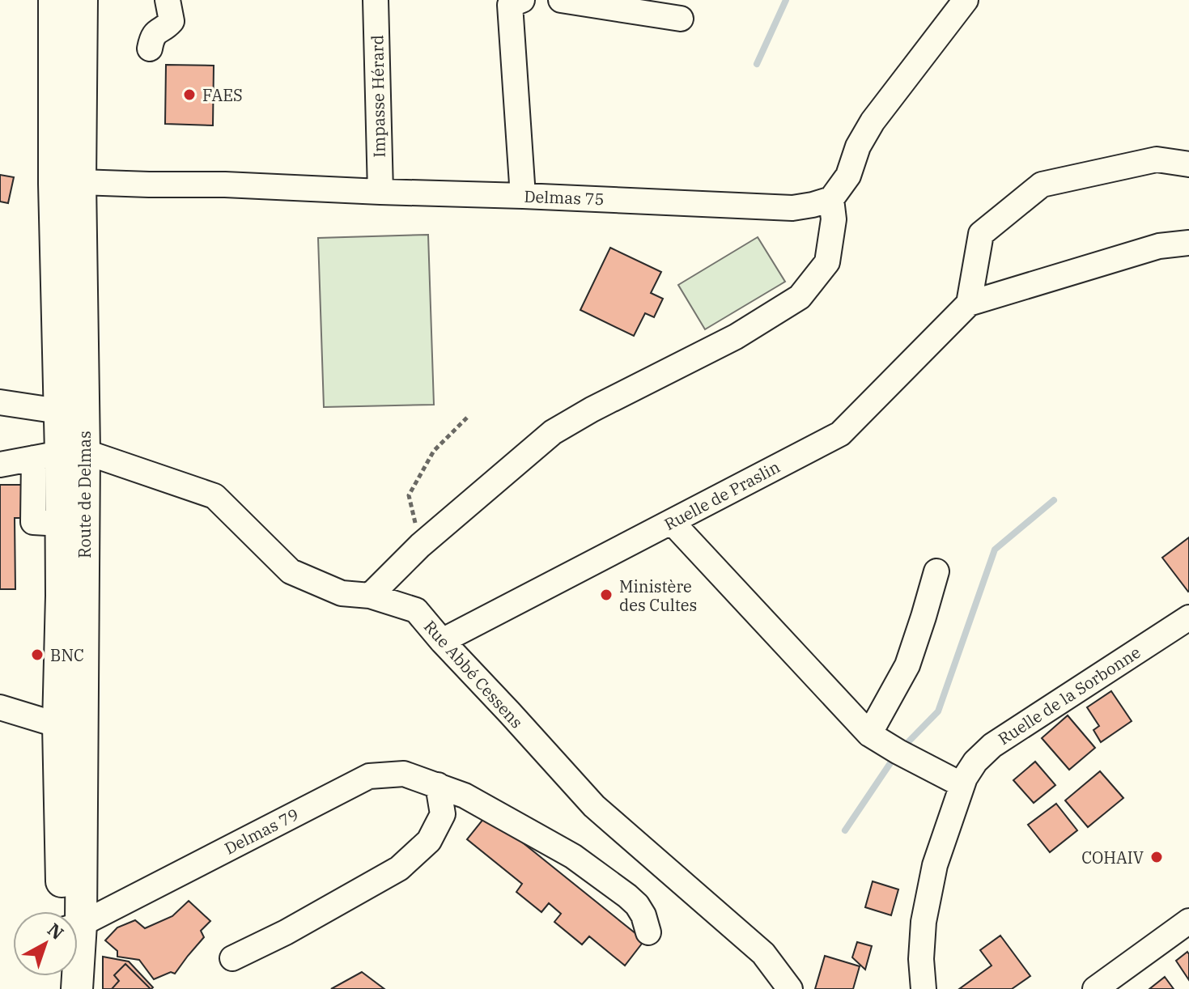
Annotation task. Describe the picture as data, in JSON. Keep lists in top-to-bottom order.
{
  "streets": {
    "main road": ["Route de Delmas"],
    "street": [
      "Impasse Hérard",
      "Delmas 75",
      "Ruelle de Praslin",
      "Rue Abbé Cessens",
      "Ruelle de la Sorbonne",
      "Delmas 79"
    ]
  },
  "crossings": [
    ["Impasse Hérard", "Delmas 75"],
    ["Delmas 75", "Route de Delmas"],
    ["Route de Delmas", "Rue Abbé Cessens"],
    ["Ruelle de Praslin", "Rue Abbé Cessens"]
  ],
  "places": [
    "FAES",
    "Ministère des Cultes",
    "BNC",
    "COHAIV"
  ],
  "north": "top right"
}
